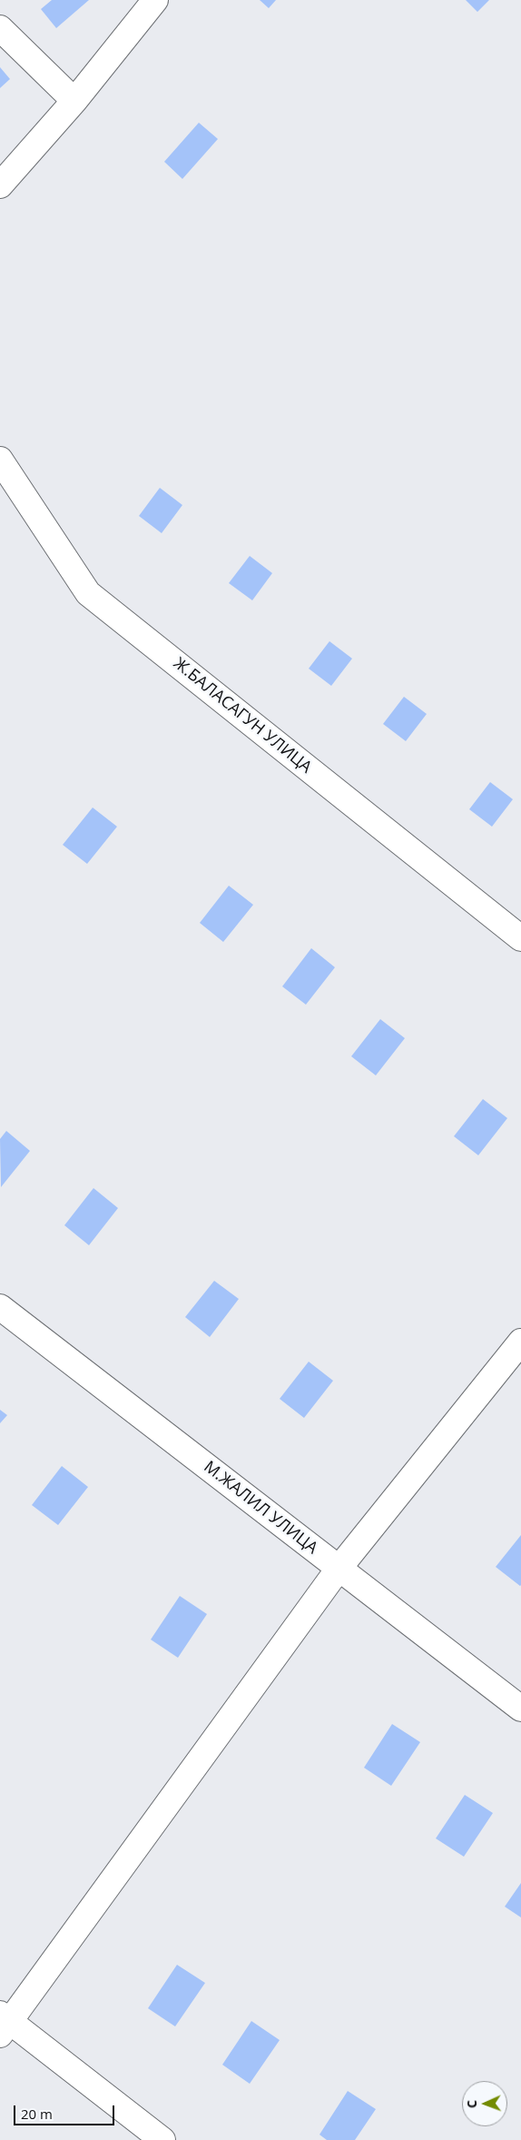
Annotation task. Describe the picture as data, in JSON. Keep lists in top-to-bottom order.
{
  "streets": {
    "street": ["Ж.БАЛАСАГУН УЛИЦА", "М.ЖАЛИЛ УЛИЦА"]
  },
  "scale_bar": "20 m",
  "north": "left"
}
